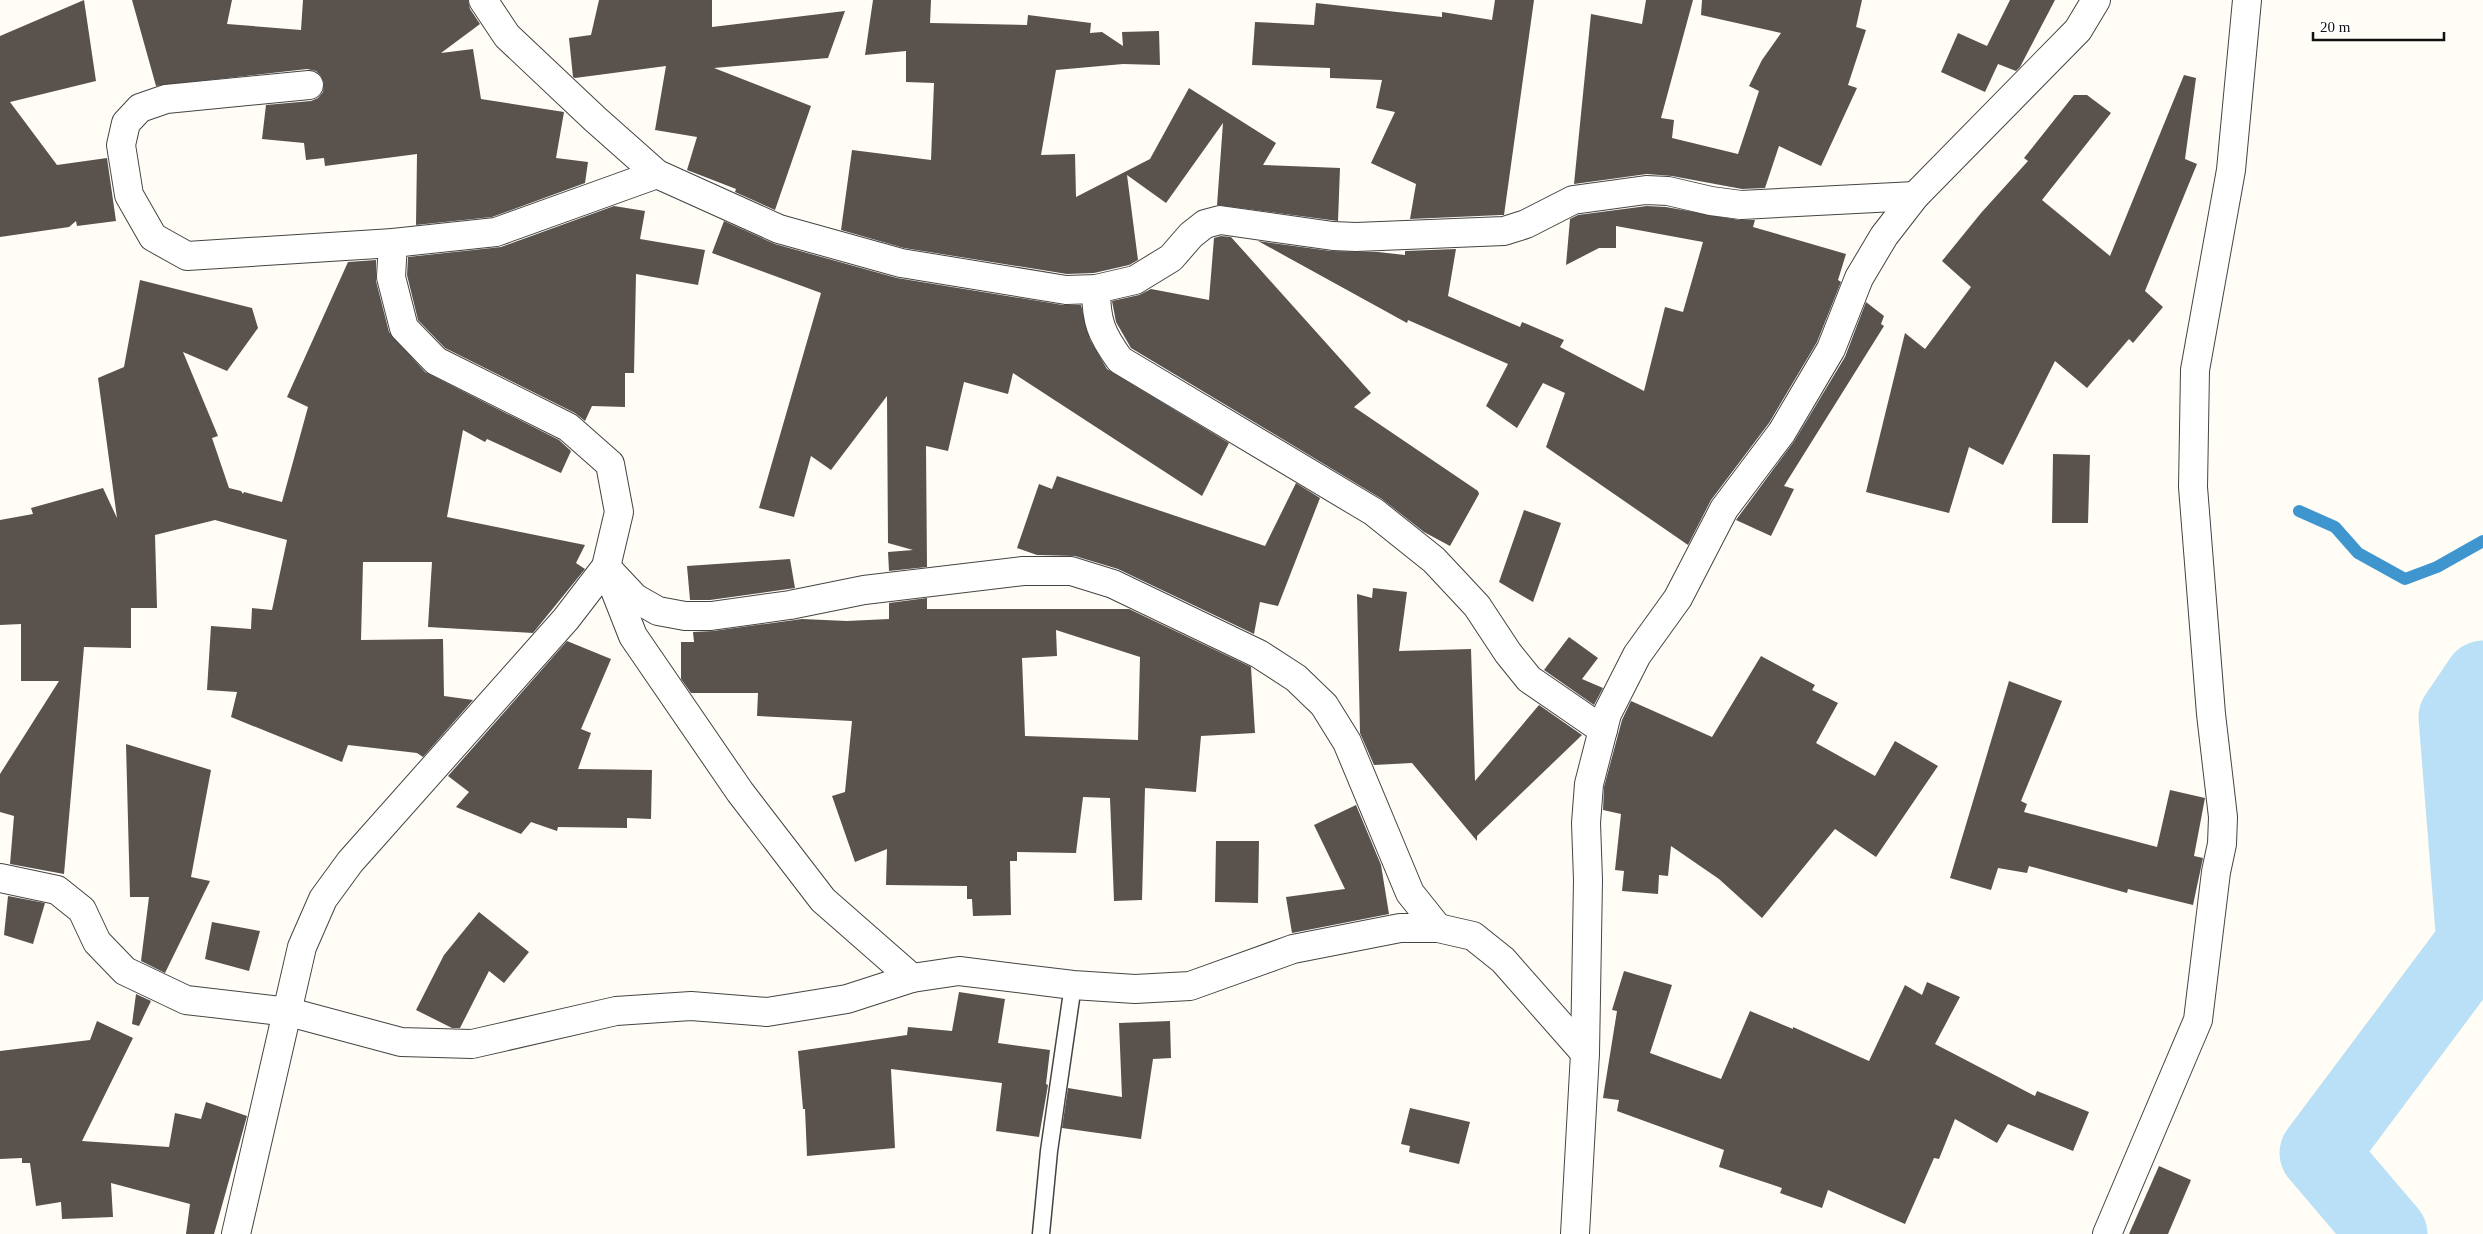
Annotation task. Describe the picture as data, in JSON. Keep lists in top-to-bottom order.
{
  "scale_bar": "20 m"
}
